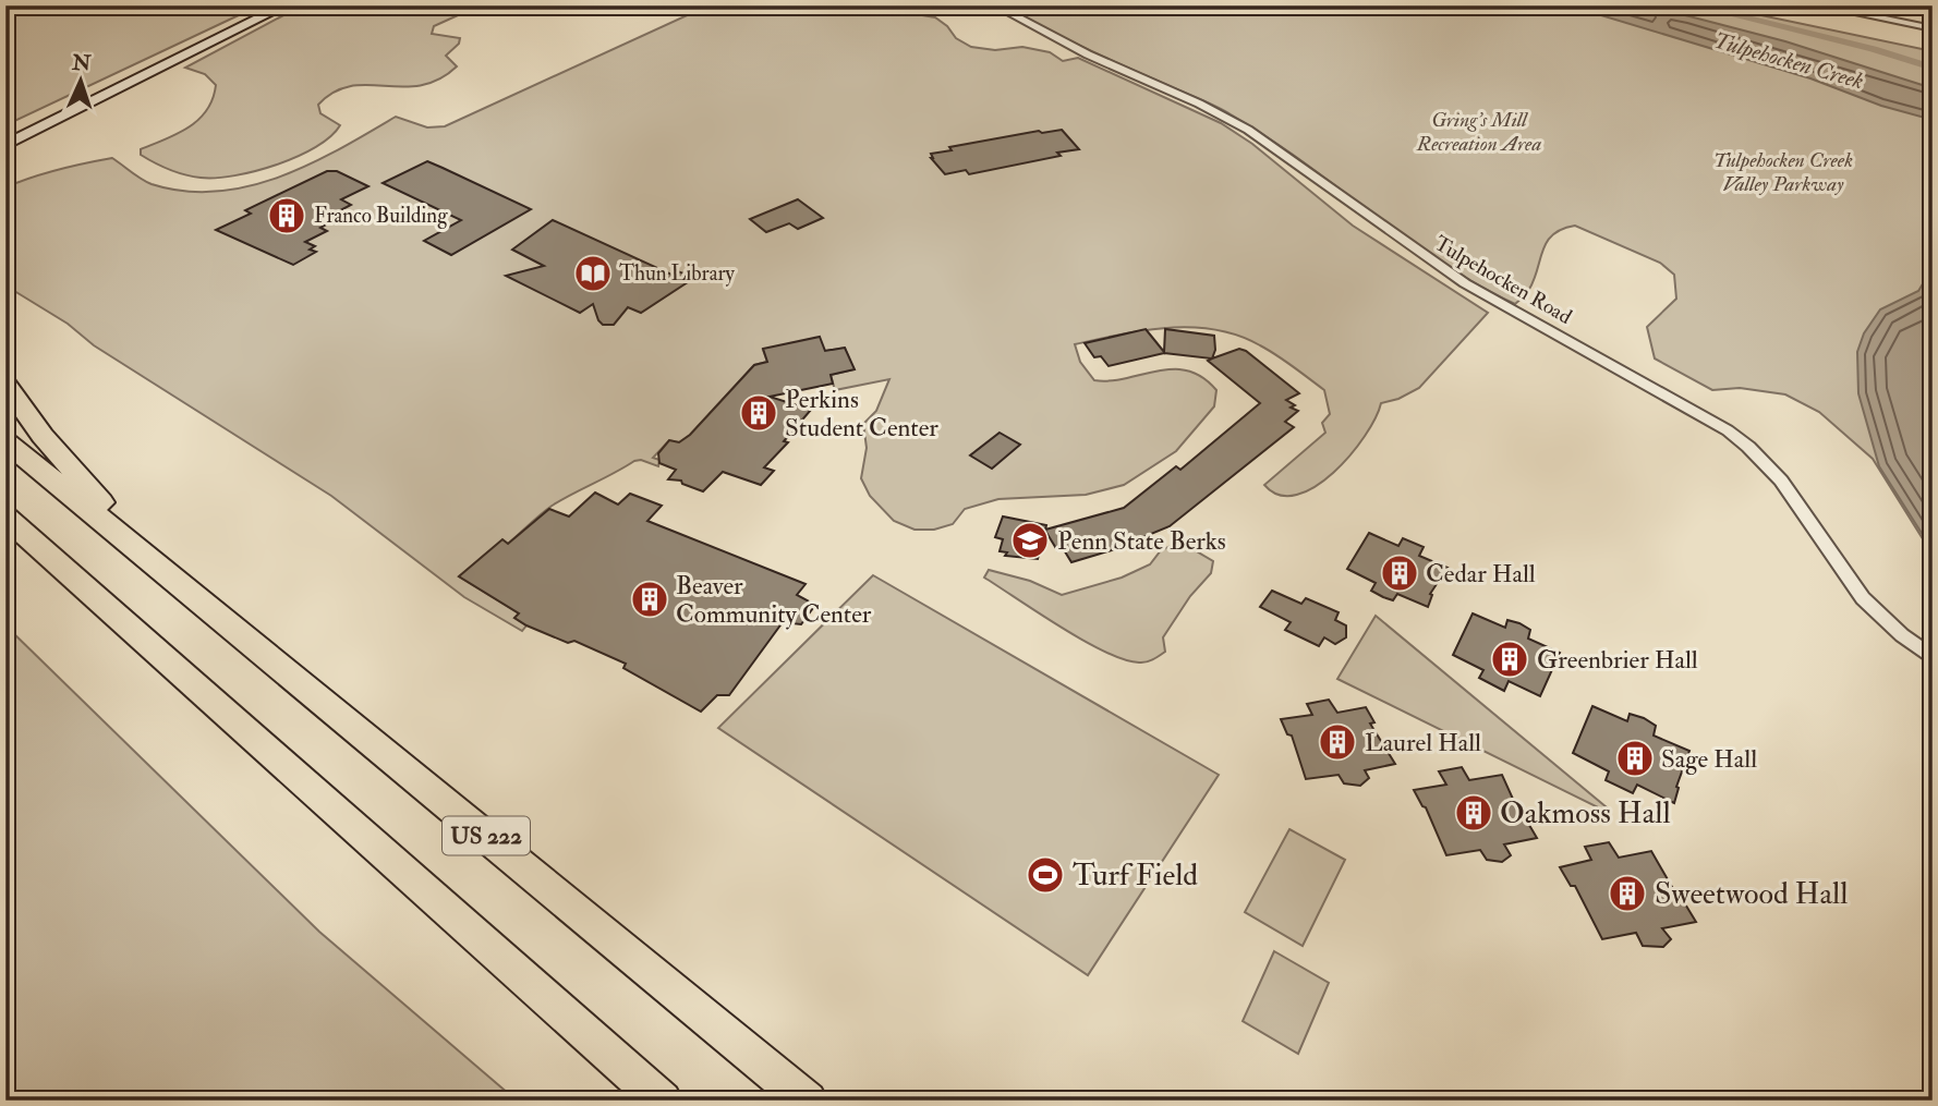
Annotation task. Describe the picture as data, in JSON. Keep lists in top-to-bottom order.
{
  "streets": {
    "highway": ["US 222"],
    "street": ["Tulpehocken Road"]
  },
  "water": ["Tulpehocken Creek"],
  "parks": ["Gring's Mill Recreation Area", "Tulpehocken Creek Valley Parkway"],
  "places": {
    "building": [
      "Franco Building",
      "Perkins Student Center",
      "Cedar Hall",
      "Beaver Community Center",
      "Greenbrier Hall",
      "Laurel Hall",
      "Sage Hall",
      "Oakmoss Hall",
      "Sweetwood Hall"
    ],
    "library": ["Thun Library"],
    "school or university": ["Penn State Berks"],
    "sports": ["Turf Field"]
  },
  "north": "top"
}
